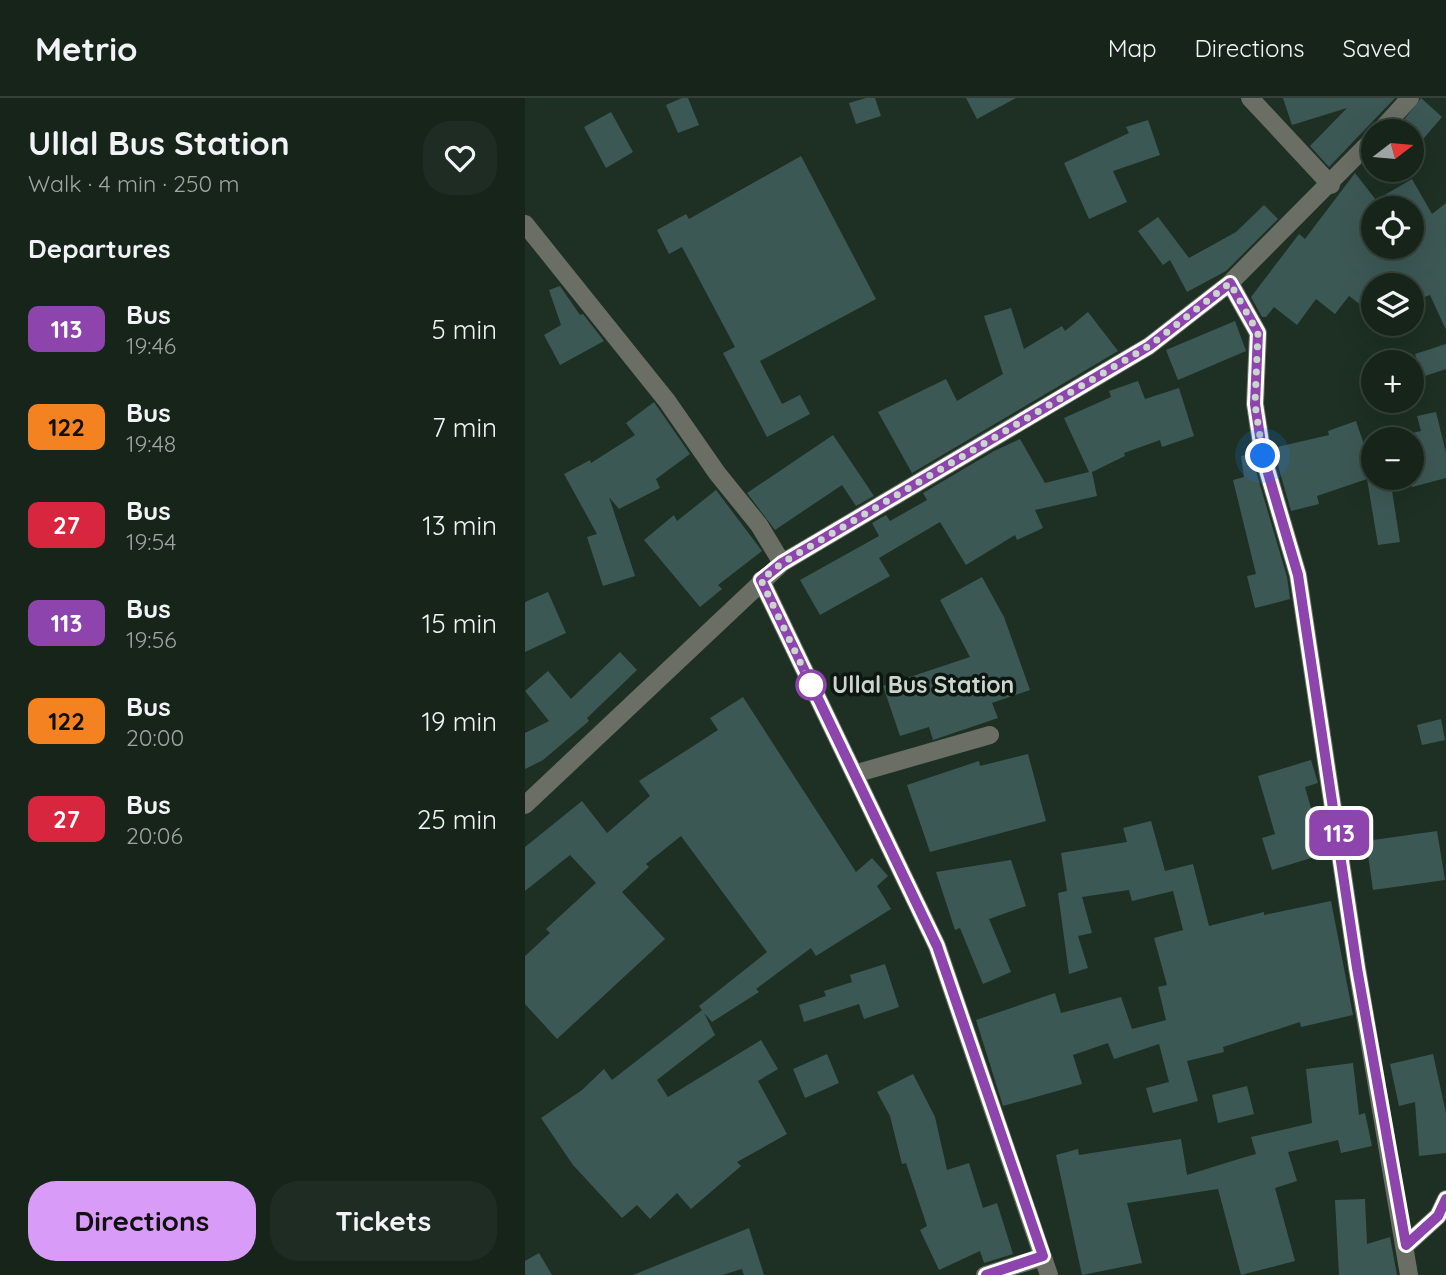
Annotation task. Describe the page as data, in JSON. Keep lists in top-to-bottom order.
{
  "places": ["Ullal Bus Station"],
  "lines": ["bus line 113"],
  "north": "right",
  "page": {
    "header": "Metrio",
    "nav": ["Map", "Directions", "Saved"],
    "heading": [
      ["Ullal Bus Station", "Walk · 4 min · 250 m"],
      "Departures"
    ],
    "on_map": "113",
    "map_buttons": ["+", "−"],
    "list": [
      {
        "mark": "113",
        "name": "Bus",
        "note": "19:46",
        "value": "5 min"
      },
      {
        "mark": "122",
        "name": "Bus",
        "note": "19:48",
        "value": "7 min"
      },
      {
        "mark": "27",
        "name": "Bus",
        "note": "19:54",
        "value": "13 min"
      },
      {
        "mark": "113",
        "name": "Bus",
        "note": "19:56",
        "value": "15 min"
      },
      {
        "mark": "122",
        "name": "Bus",
        "note": "20:00",
        "value": "19 min"
      },
      {
        "mark": "27",
        "name": "Bus",
        "note": "20:06",
        "value": "25 min"
      }
    ],
    "buttons": ["Directions", "Tickets"]
  }
}
